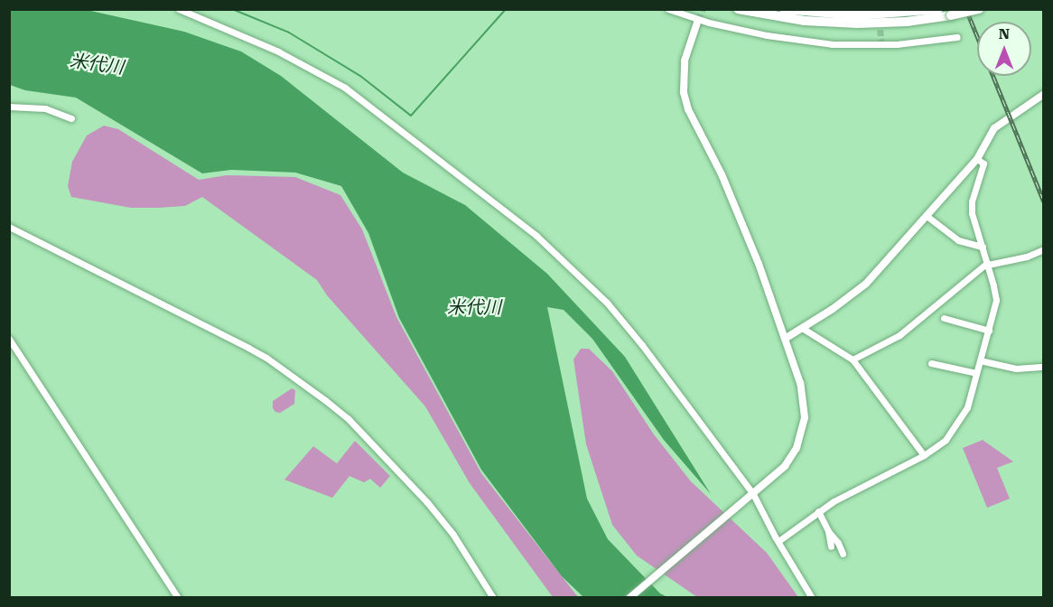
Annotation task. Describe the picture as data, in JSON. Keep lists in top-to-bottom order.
{
  "water": ["米代川"],
  "north": "top"
}
